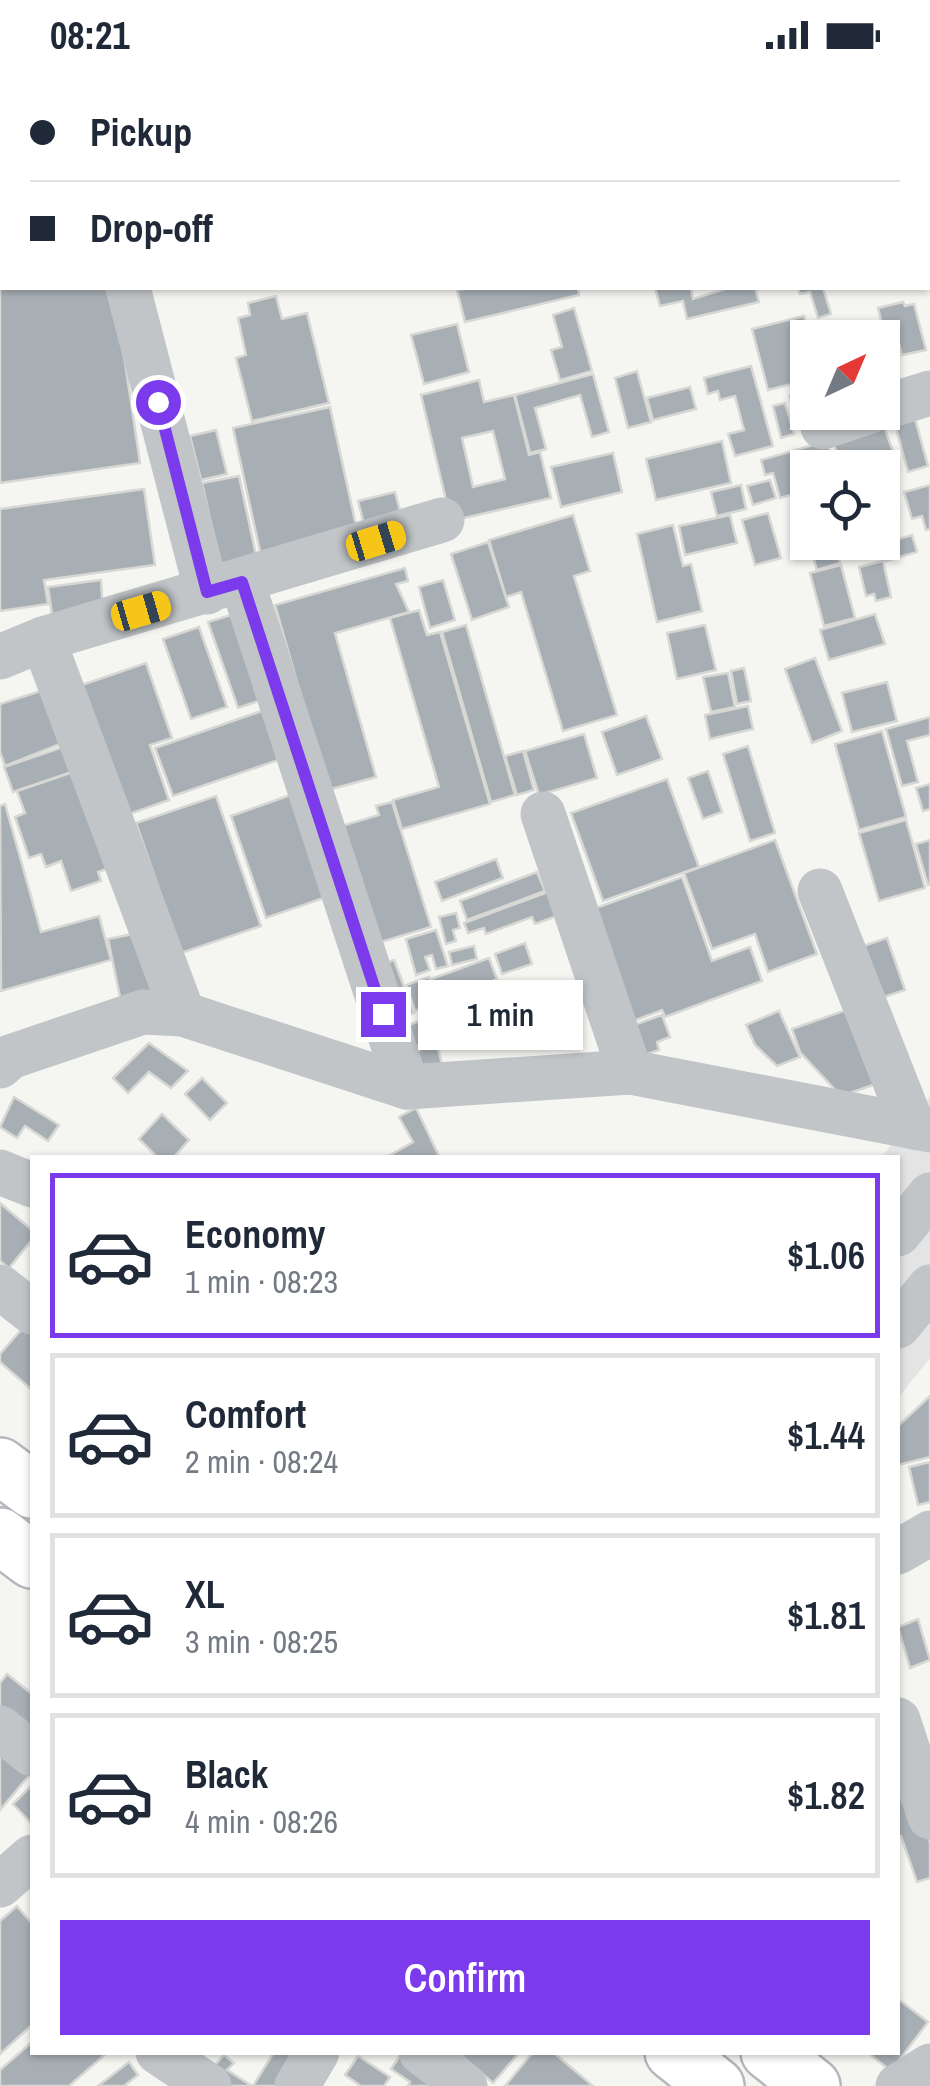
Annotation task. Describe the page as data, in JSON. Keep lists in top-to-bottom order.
{
  "north": "top right",
  "page": {
    "status": "08:21",
    "banner": ["Pickup", "Drop-off"],
    "bubble": "1 min",
    "list": [
      {
        "name": "Economy",
        "note": "1 min · 08:23",
        "value": "$1.06"
      },
      {
        "name": "Comfort",
        "note": "2 min · 08:24",
        "value": "$1.44"
      },
      {
        "name": "XL",
        "note": "3 min · 08:25",
        "value": "$1.81"
      },
      {
        "name": "Black",
        "note": "4 min · 08:26",
        "value": "$1.82"
      }
    ],
    "buttons": "Confirm"
  }
}
